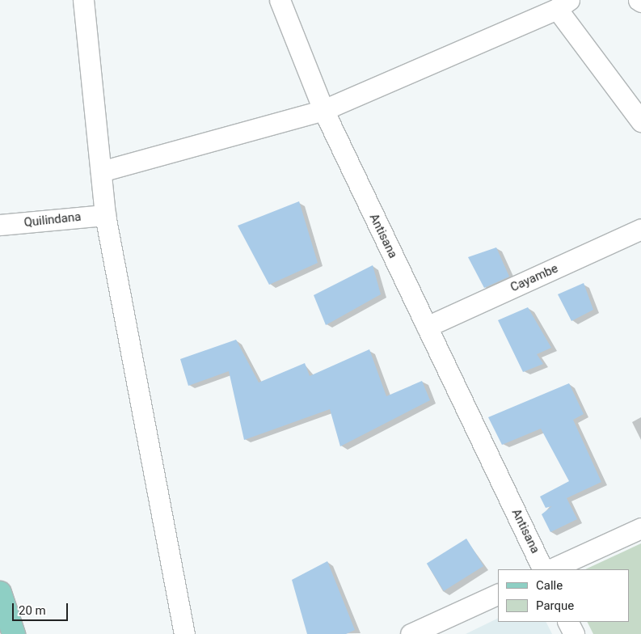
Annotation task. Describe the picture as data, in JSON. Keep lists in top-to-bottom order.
{
  "streets": {
    "street": ["Quilindana", "Antisana", "Cayambe"]
  },
  "crossings": [
    ["Antisana", "Cayambe"]
  ],
  "legend": ["Calle", "Parque"],
  "scale_bar": "20 m"
}
